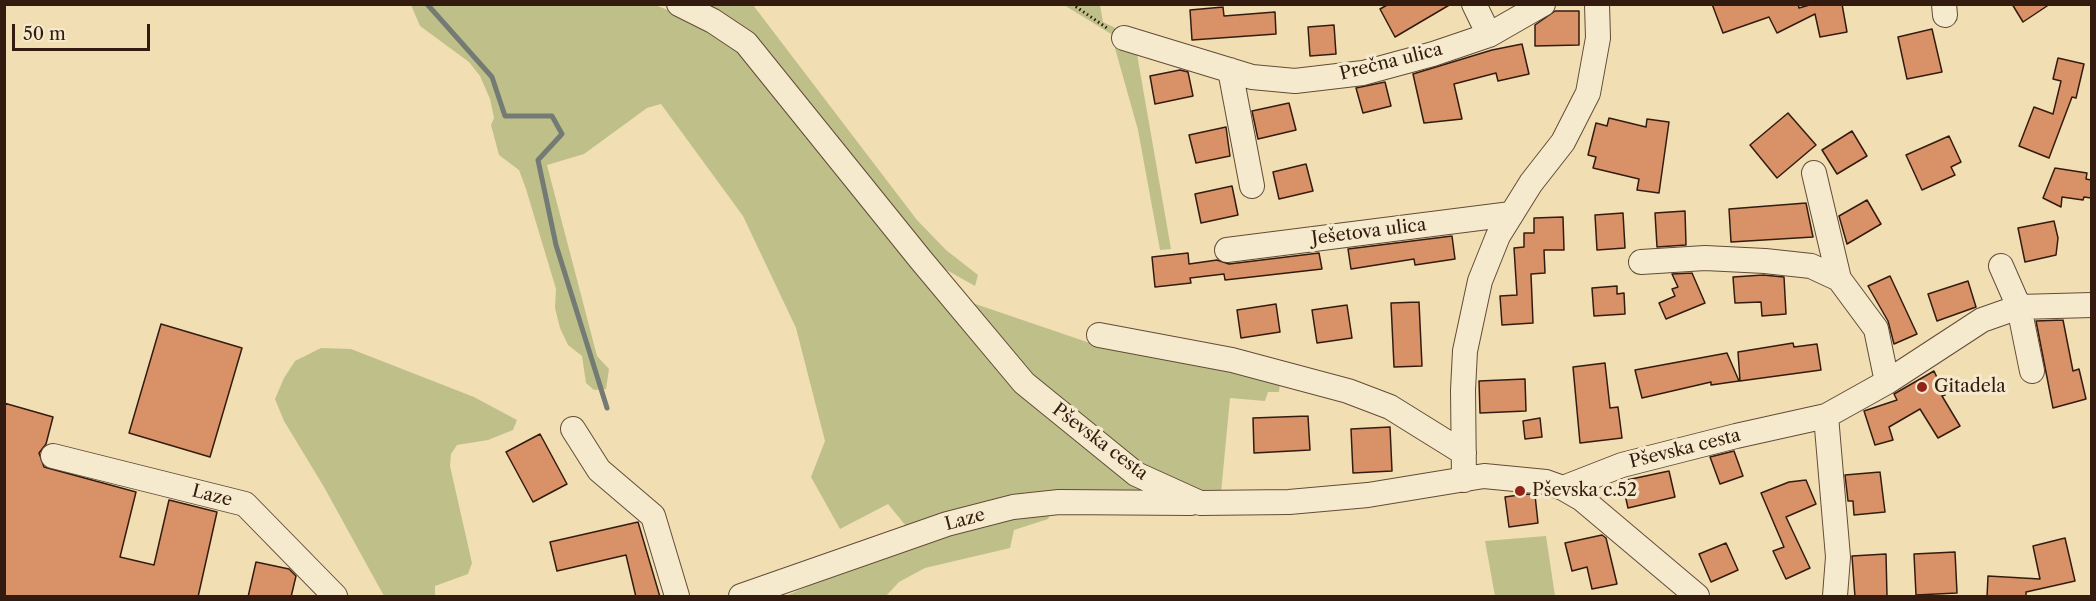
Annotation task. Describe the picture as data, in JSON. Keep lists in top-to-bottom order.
{
  "streets": {
    "street": [
      "Prečna ulica",
      "Ješetova ulica",
      "Pševska cesta",
      "Laze"
    ]
  },
  "crossings": [
    ["Pševska cesta", "Laze"]
  ],
  "places": ["Gitadela", "Pševska c.52"],
  "scale_bar": "50 m"
}
